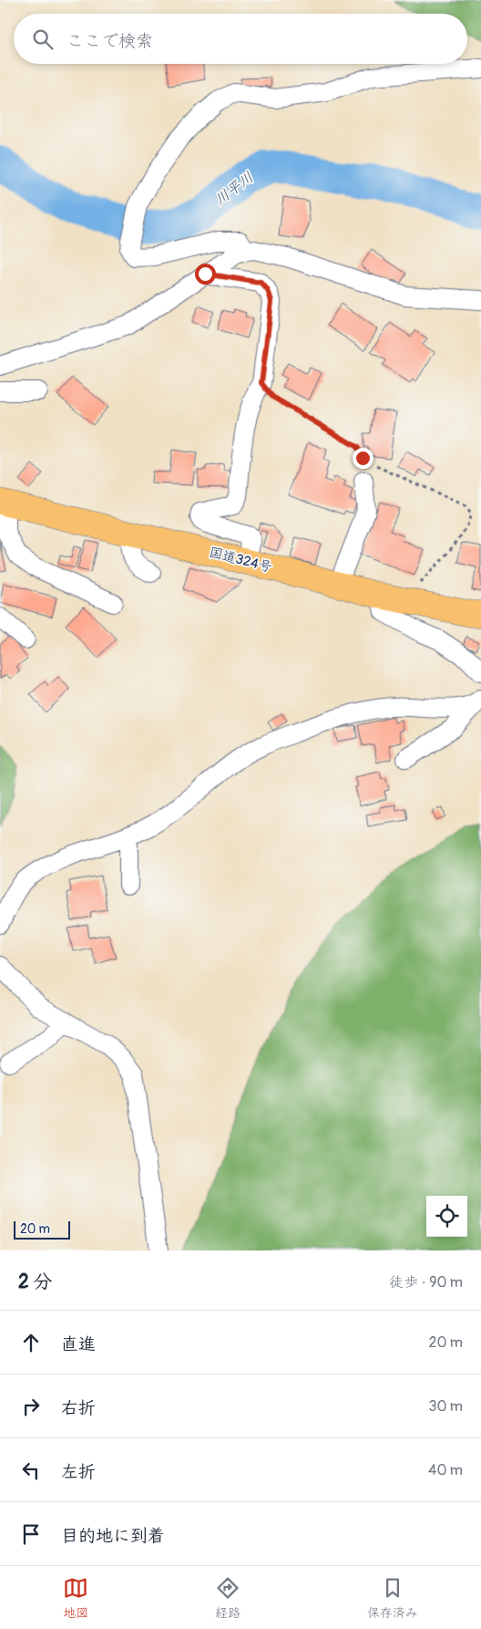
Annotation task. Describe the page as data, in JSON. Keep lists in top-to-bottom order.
{
  "streets": {
    "highway": ["国道324号"]
  },
  "water": ["川平川"],
  "scale_bar": "20 m",
  "page": {
    "search": "ここで検索",
    "scale": "20 m",
    "heading": ["2 分", "徒歩 · 90 m"],
    "list": [
      ["直進", "20 m"],
      ["右折", "30 m"],
      ["左折", "40 m"],
      "目的地に到着"
    ],
    "nav": ["地図", "経路", "保存済み"]
  }
}
